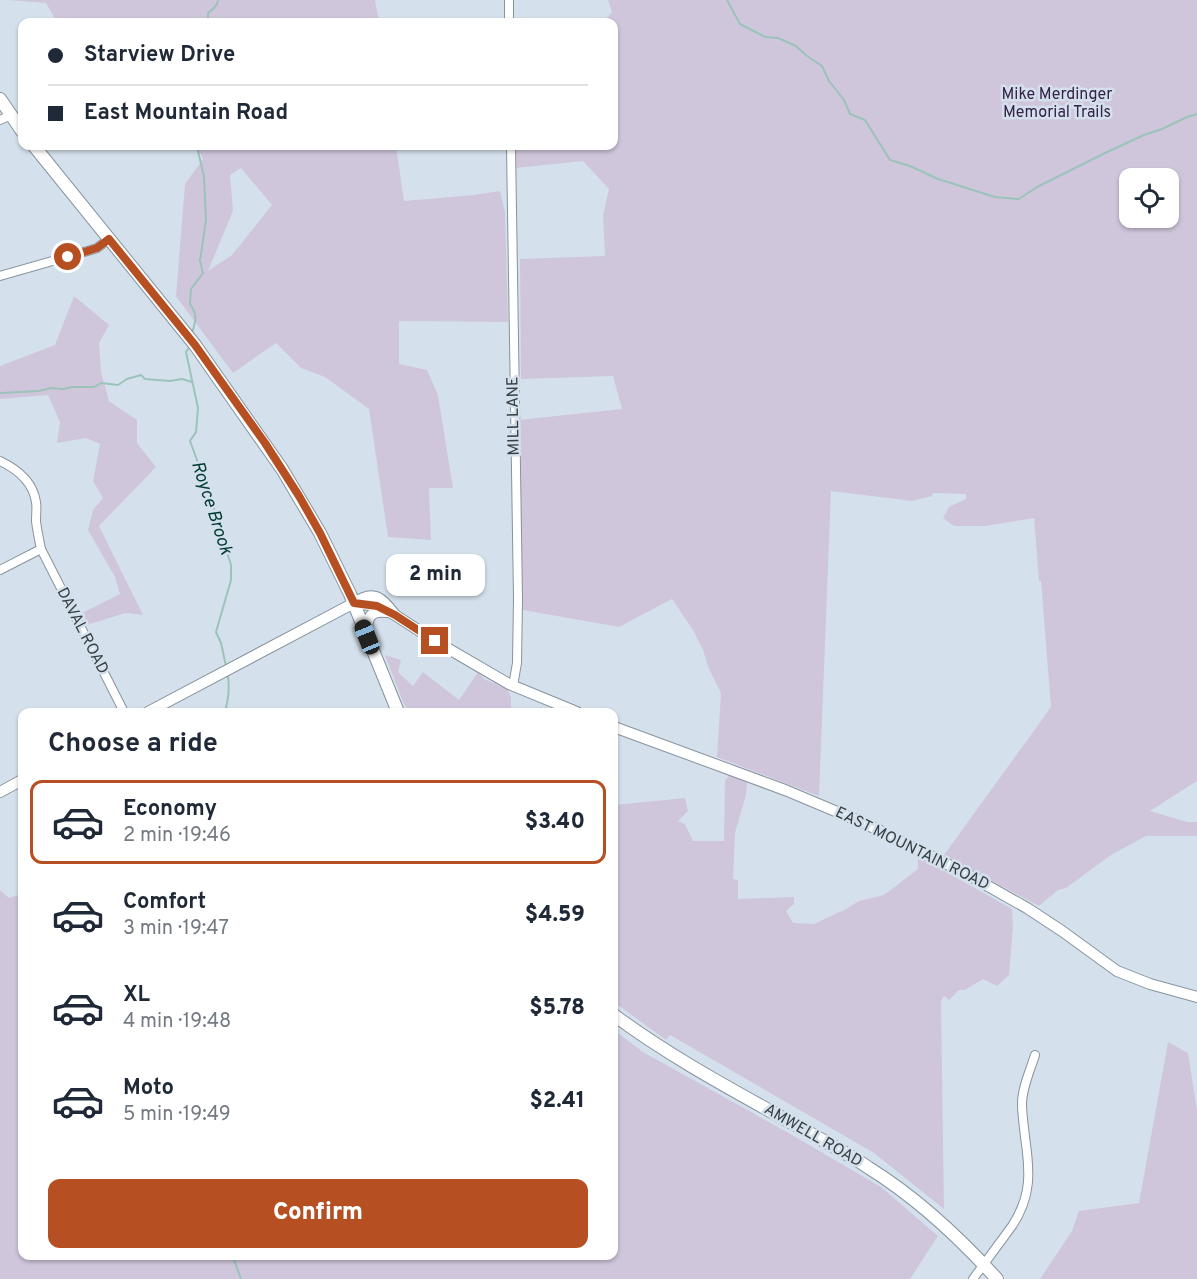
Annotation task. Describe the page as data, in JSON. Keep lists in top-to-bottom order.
{
  "streets": {
    "main road": ["AMWELL ROAD"],
    "street": ["MILL LANE", "DAVAL ROAD", "EAST MOUNTAIN ROAD"]
  },
  "water": ["Royce Brook"],
  "parks": ["Mike Merdinger Memorial Trails"],
  "page": {
    "banner": ["Starview Drive", "East Mountain Road"],
    "bubble": "2 min",
    "heading": "Choose a ride",
    "list": [
      {
        "name": "Economy",
        "note": "2 min · 19:46",
        "value": "$3.40"
      },
      {
        "name": "Comfort",
        "note": "3 min · 19:47",
        "value": "$4.59"
      },
      {
        "name": "XL",
        "note": "4 min · 19:48",
        "value": "$5.78"
      },
      {
        "name": "Moto",
        "note": "5 min · 19:49",
        "value": "$2.41"
      }
    ],
    "buttons": "Confirm"
  }
}
